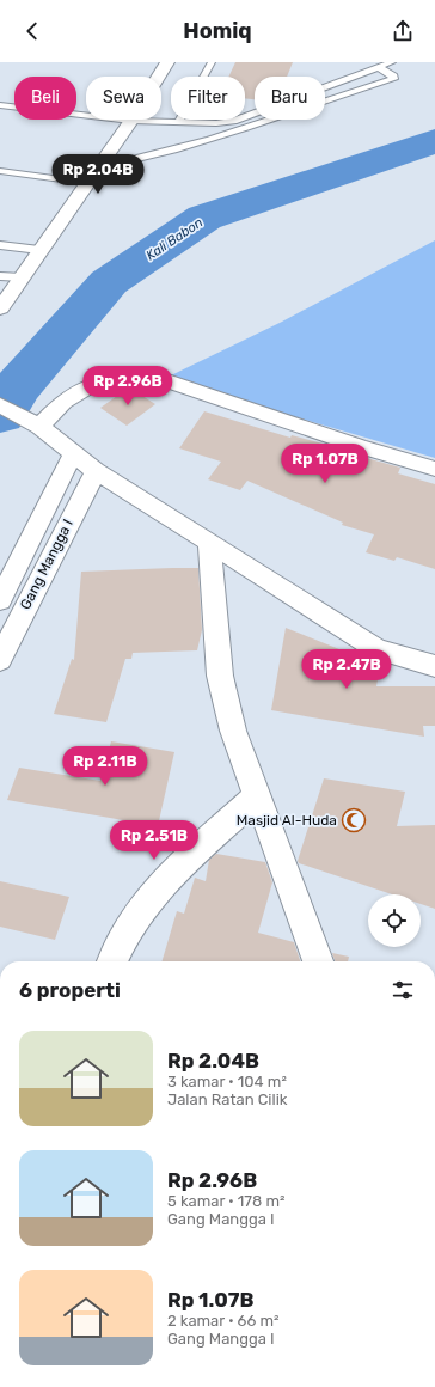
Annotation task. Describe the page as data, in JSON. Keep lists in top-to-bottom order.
{
  "streets": {
    "street": ["Gang Mangga I"]
  },
  "water": ["Kali Babon"],
  "places": {
    "mosque": ["Masjid Al-Huda"]
  },
  "page": {
    "header": "Homiq",
    "chip": [
      "Beli",
      "Sewa",
      "Filter",
      "Baru"
    ],
    "price": [
      "Rp 2.04B",
      "Rp 2.96B",
      "Rp 1.07B",
      "Rp 2.47B",
      "Rp 2.11B",
      "Rp 2.51B"
    ],
    "heading": "6 properti",
    "list": [
      {
        "name": "Rp 2.04B",
        "note": "3 kamar · 104 m² · Jalan Ratan Cilik"
      },
      {
        "name": "Rp 2.96B",
        "note": "5 kamar · 178 m² · Gang Mangga I"
      },
      {
        "name": "Rp 1.07B",
        "note": "2 kamar · 66 m² · Gang Mangga I"
      }
    ]
  }
}
